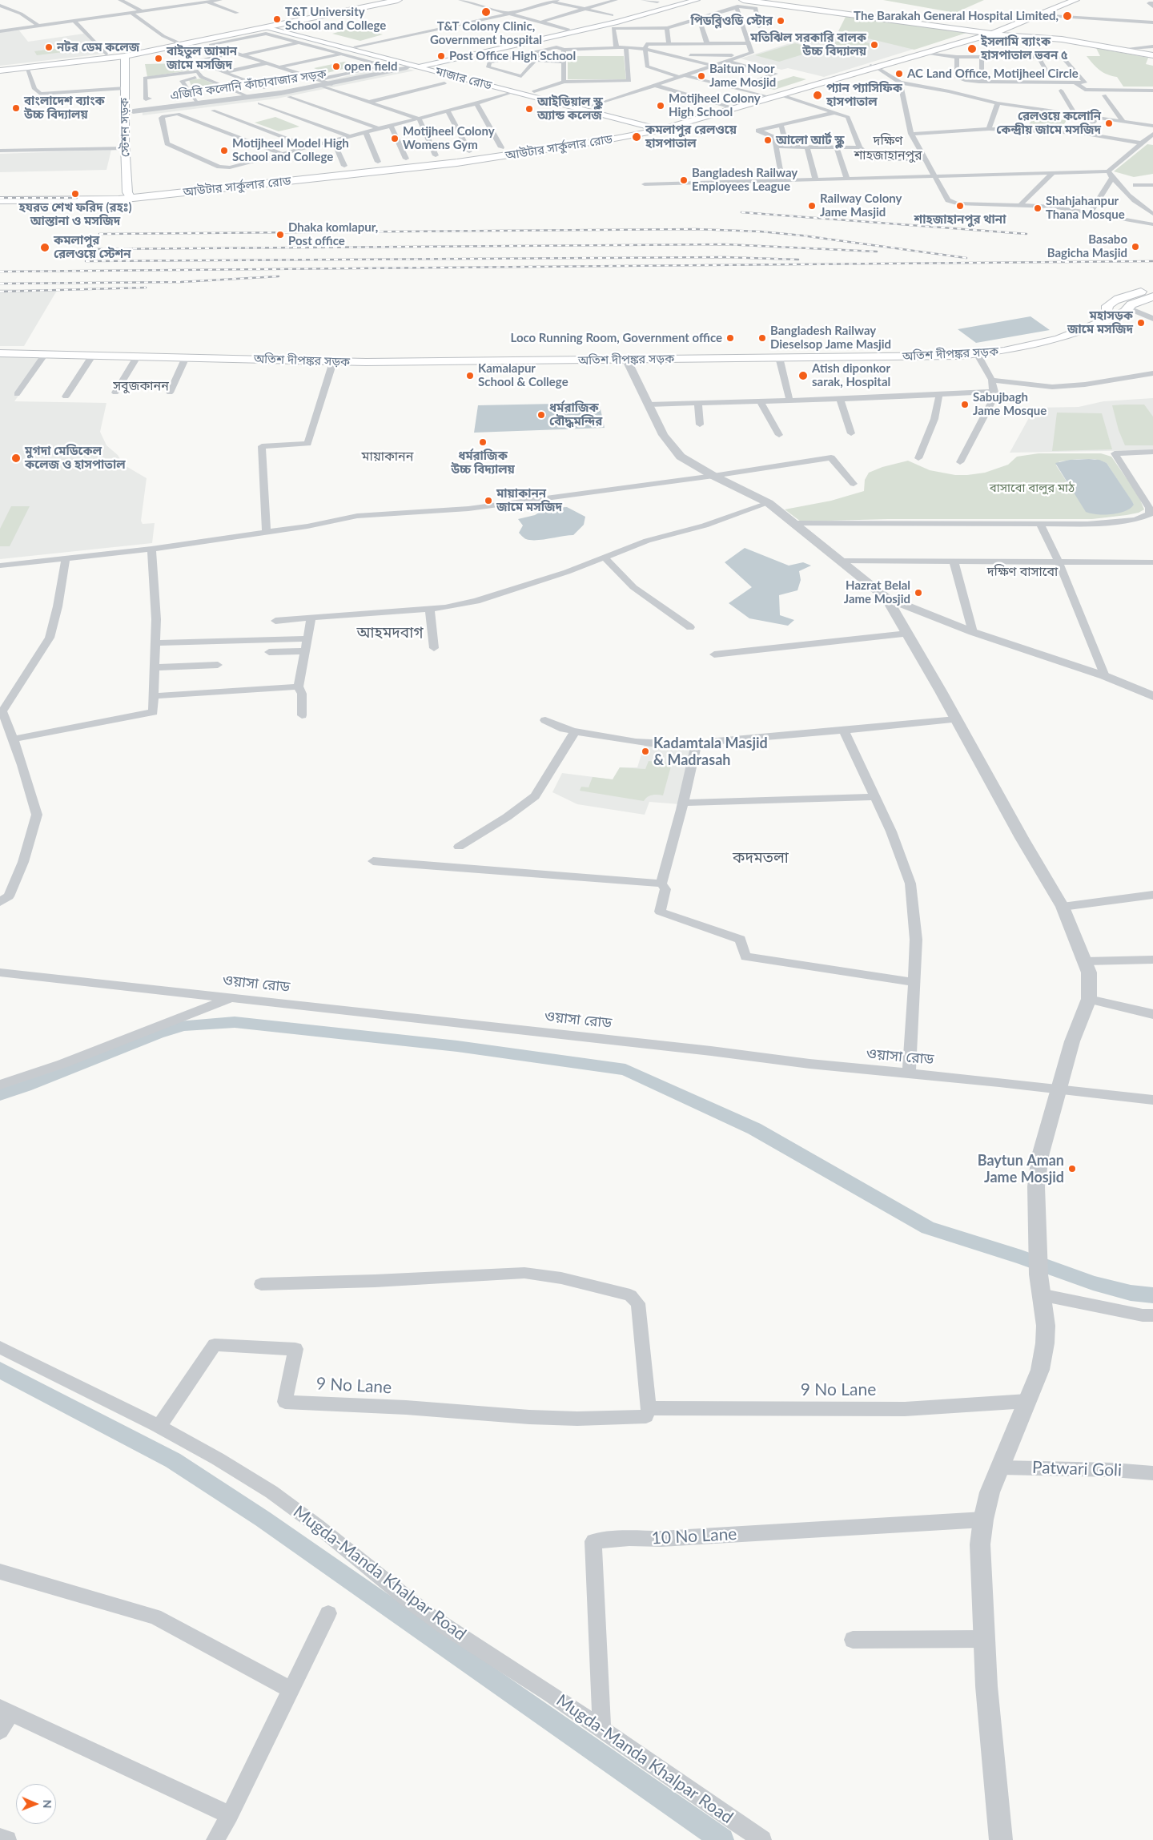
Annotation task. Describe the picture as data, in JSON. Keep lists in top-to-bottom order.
{
  "streets": {
    "main road": [
      "মাজার রোড",
      "স্টেশন সড়ক",
      "আউটার সার্কুলার রোড",
      "অতিশ দীপঙ্কর সড়ক"
    ],
    "street": [
      "এজিবি কলোনি কাঁচাবাজার সড়ক",
      "ওয়াসা রোড",
      "9 No Lane",
      "Patwari Goli",
      "10 No Lane",
      "Mugda-Manda Khalpar Road"
    ]
  },
  "crossings": [
    ["মাজার রোড", "এজিবি কলোনি কাঁচাবাজার সড়ক"],
    ["মাজার রোড", "আউটার সার্কুলার রোড"],
    ["এজিবি কলোনি কাঁচাবাজার সড়ক", "স্টেশন সড়ক"],
    ["স্টেশন সড়ক", "আউটার সার্কুলার রোড"],
    ["9 No Lane", "Mugda-Manda Khalpar Road"],
    ["10 No Lane", "Mugda-Manda Khalpar Road"]
  ],
  "districts": [
    "দক্ষিণ শাহজাহানপুর",
    "সবুজকানন",
    "মায়াকানন",
    "দক্ষিণ বাসাবো",
    "আহমদবাগ",
    "কদমতলা"
  ],
  "parks": ["বাসাবো বালুর মাঠ"],
  "places": [
    "T&T Colony Clinic, Government hospital",
    "The Barakah General Hospital Limited,",
    "T&T University School and College",
    "পিডব্লিওডি স্টোর",
    "মতিঝিল সরকারি বালক উচ্চ বিদ্যালয়",
    "নটর ডেম কলেজ",
    "ইসলামি ব্যাংক হাসপাতাল ভবন ৫",
    "Post Office High School",
    "বাইতুল আমান জামে মসজিদ",
    "open field",
    "AC Land Office, Motijheel Circle",
    "Baitun Noor Jame Mosjid",
    "প্যান প্যাসিফিক হাসপাতাল",
    "Motijheel Colony High School",
    "বাংলাদেশ ব্যাংক উচ্চ বিদ্যালয়",
    "আইডিয়াল স্কুল অ্যান্ড কলেজ",
    "রেলওয়ে কলোনি কেন্দ্রীয় জামে মসজিদ",
    "কমলাপুর রেলওয়ে হাসপাতাল",
    "Motijheel Colony Womens Gym",
    "আলো আর্ট স্কুল",
    "Motijheel Model High School and College",
    "Bangladesh Railway Employees League",
    "হযরত শেখ ফরিদ (রহঃ) আস্তানা ও মসজিদ",
    "Railway Colony Jame Masjid",
    "শাহজাহানপুর থানা",
    "Shahjahanpur Thana Mosque",
    "Dhaka komlapur, Post office",
    "Basabo Bagicha Masjid",
    "কমলাপুর রেলওয়ে স্টেশন",
    "মহাসড়ক জামে মসজিদ",
    "Loco Running Room, Government office",
    "Bangladesh Railway Dieselsop Jame Masjid",
    "Kamalapur School & College",
    "Atish diponkor sarak, Hospital",
    "Sabujbagh Jame Mosque",
    "ধর্মরাজিক বৌদ্ধমন্দির",
    "ধর্মরাজিক উচ্চ বিদ্যালয়",
    "মুগদা মেডিকেল কলেজ ও হাসপাতাল",
    "মায়াকানন জামে মসজিদ",
    "Hazrat Belal Jame Mosjid",
    "Kadamtala Masjid & Madrasah",
    "Baytun Aman Jame Mosjid"
  ],
  "north": "right"
}
